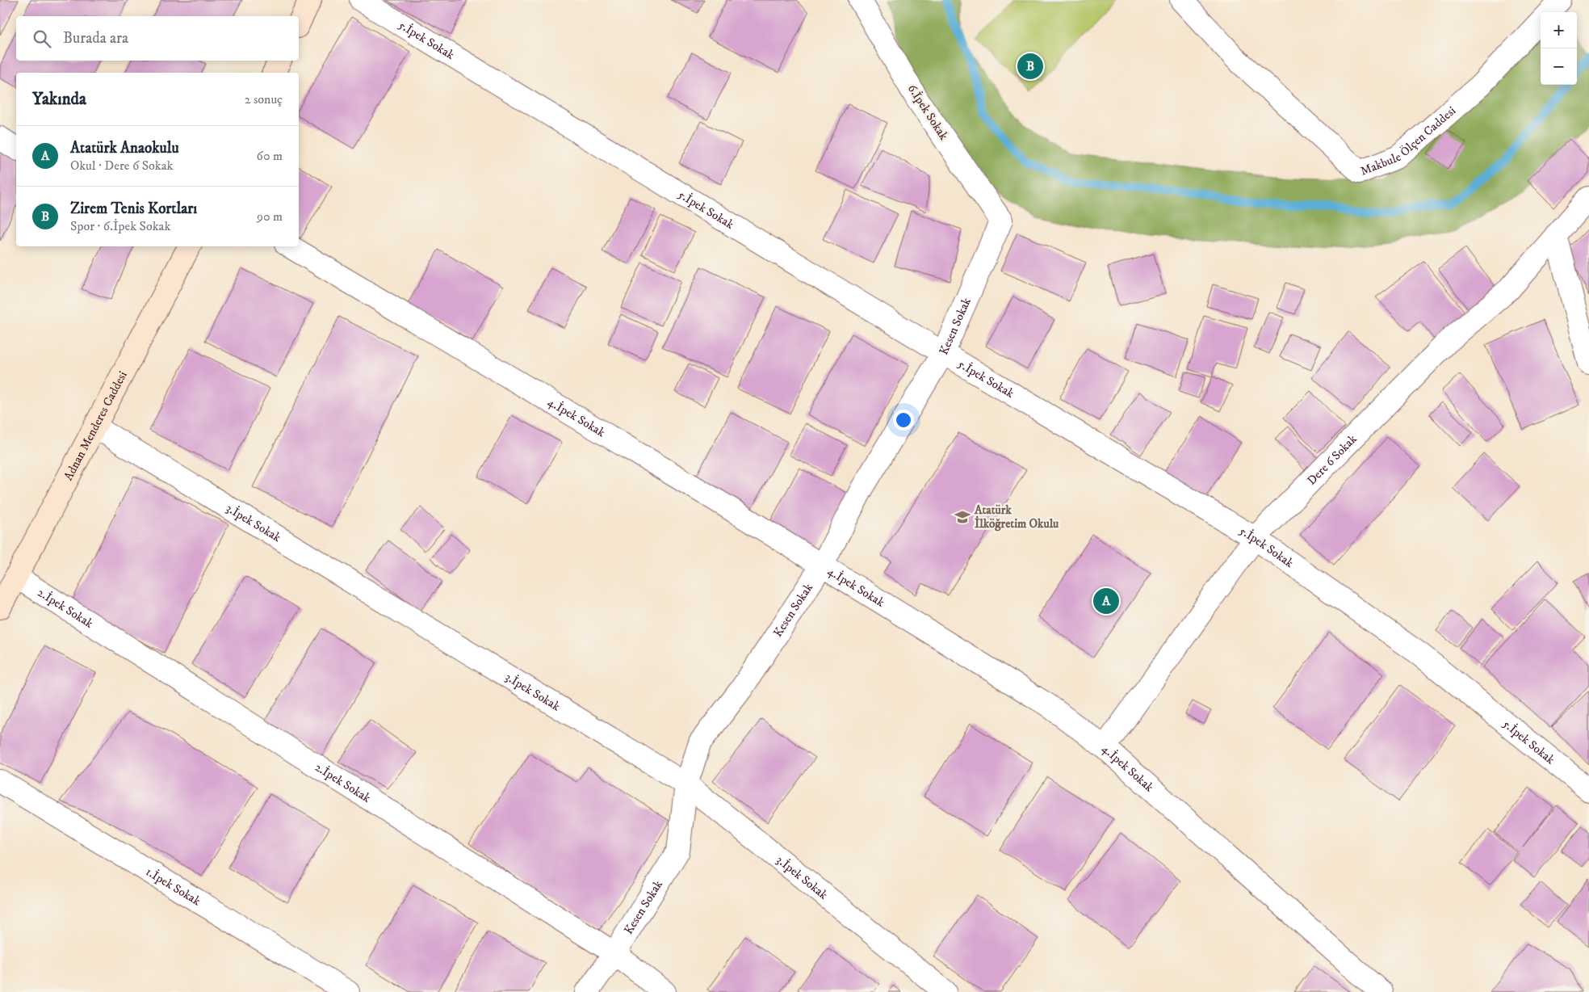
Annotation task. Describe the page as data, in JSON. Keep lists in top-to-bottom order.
{
  "streets": {
    "main road": ["Adnan Menderes Caddesi"],
    "street": [
      "5.İpek Sokak",
      "6.İpek Sokak",
      "Makbule Ölçen Caddesi",
      "Kesen Sokak",
      "4.İpek Sokak",
      "Dere 6 Sokak",
      "3.İpek Sokak",
      "2.İpek Sokak",
      "1.İpek Sokak"
    ]
  },
  "crossings": [
    ["5.İpek Sokak", "Kesen Sokak"],
    ["5.İpek Sokak", "Dere 6 Sokak"],
    ["6.İpek Sokak", "Kesen Sokak"],
    ["Kesen Sokak", "4.İpek Sokak"],
    ["Kesen Sokak", "3.İpek Sokak"],
    ["Kesen Sokak", "2.İpek Sokak"],
    ["4.İpek Sokak", "Dere 6 Sokak"],
    ["Adnan Menderes Caddesi", "3.İpek Sokak"],
    ["Adnan Menderes Caddesi", "2.İpek Sokak"]
  ],
  "places": {
    "school or university": ["Atatürk İlköğretim Okulu"]
  },
  "page": {
    "map_buttons": ["+", "−"],
    "search": "Burada ara",
    "pins": ["B", "A"],
    "heading": ["Yakında", "2 sonuç"],
    "list": [
      {
        "mark": "A",
        "name": "Atatürk Anaokulu",
        "note": "Okul · Dere 6 Sokak",
        "value": "60 m"
      },
      {
        "mark": "B",
        "name": "Zirem Tenis Kortları",
        "note": "Spor · 6.İpek Sokak",
        "value": "90 m"
      }
    ]
  }
}
